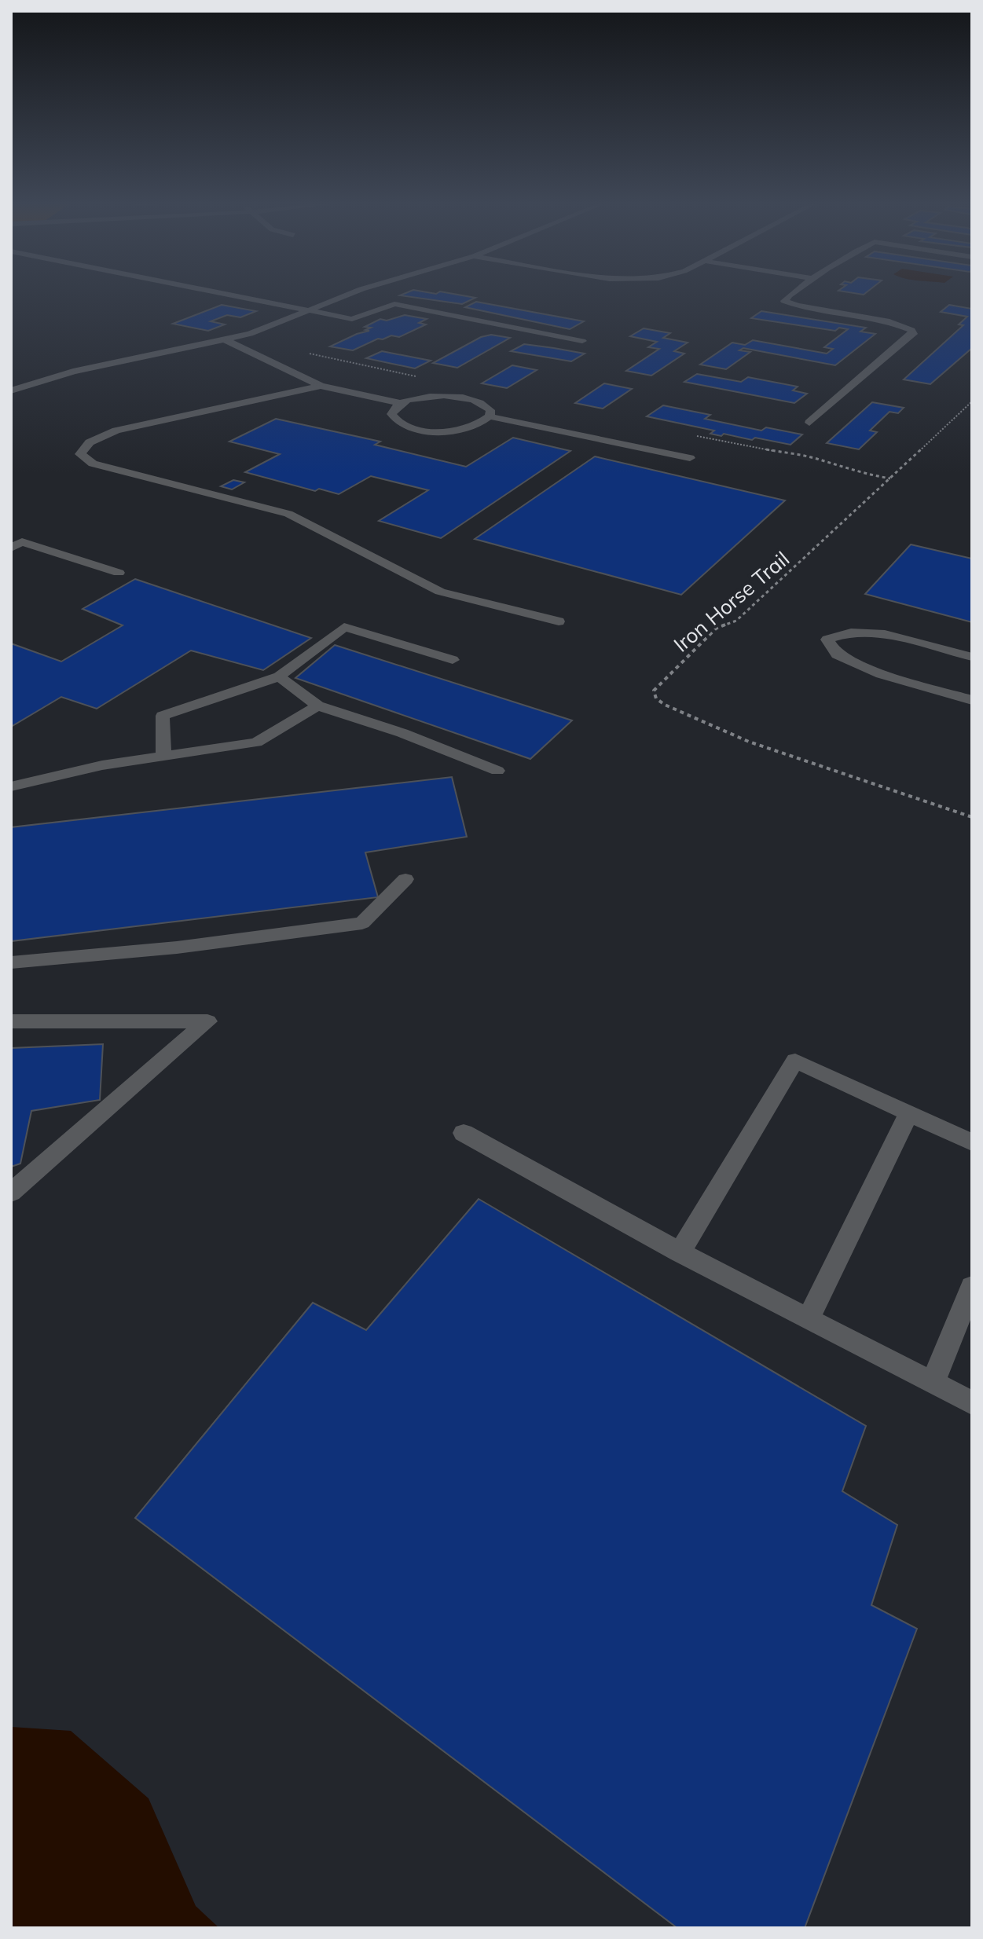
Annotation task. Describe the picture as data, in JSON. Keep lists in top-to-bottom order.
{
  "streets": {
    "path": ["Iron Horse Trail"]
  }
}
